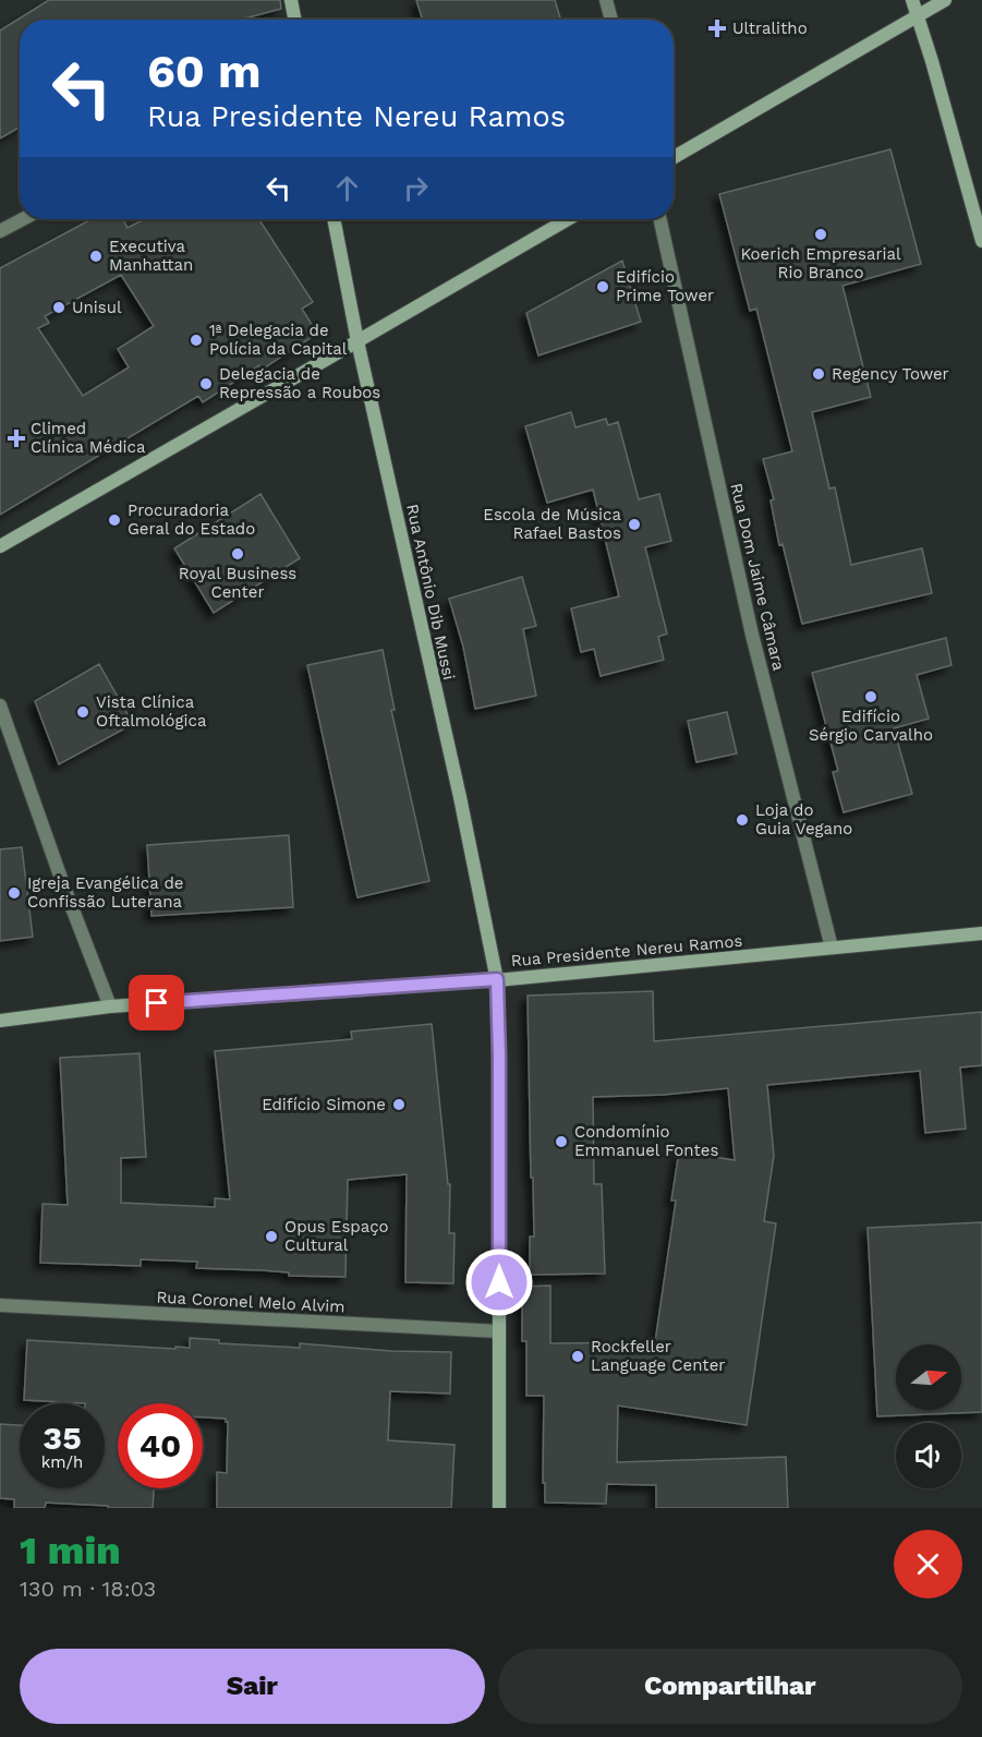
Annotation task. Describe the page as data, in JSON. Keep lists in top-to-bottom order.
{
  "streets": {
    "street": [
      "Rua Dom Jaime Câmara",
      "Rua Antônio Dib Mussi",
      "Rua Presidente Nereu Ramos",
      "Rua Coronel Melo Alvim"
    ]
  },
  "crossings": [
    ["Rua Dom Jaime Câmara", "Rua Presidente Nereu Ramos"],
    ["Rua Antônio Dib Mussi", "Rua Presidente Nereu Ramos"],
    ["Rua Antônio Dib Mussi", "Rua Coronel Melo Alvim"]
  ],
  "places": {
    "health": ["Ultralitho", "Climed Clínica Médica"],
    "other": [
      "Koerich Empresarial Rio Branco",
      "Executiva Manhattan",
      "Edifício Prime Tower",
      "Unisul",
      "1ª Delegacia de Polícia da Capital",
      "Regency Tower",
      "Delegacia de Repressão a Roubos",
      "Procuradoria Geral do Estado",
      "Escola de Música Rafael Bastos",
      "Royal Business Center",
      "Edifício Sérgio Carvalho",
      "Vista Clínica Oftalmológica",
      "Loja do Guia Vegano",
      "Igreja Evangélica de Confissão Luterana",
      "Edifício Simone",
      "Condomínio Emmanuel Fontes",
      "Opus Espaço Cultural",
      "Rockfeller Language Center"
    ]
  },
  "north": "right",
  "page": {
    "turn": ["60 m", "Rua Presidente Nereu Ramos"],
    "speed": "35 km/h",
    "limit": "40",
    "heading": ["1 min", "130 m · 18:03"],
    "buttons": ["Sair", "Compartilhar"]
  }
}
